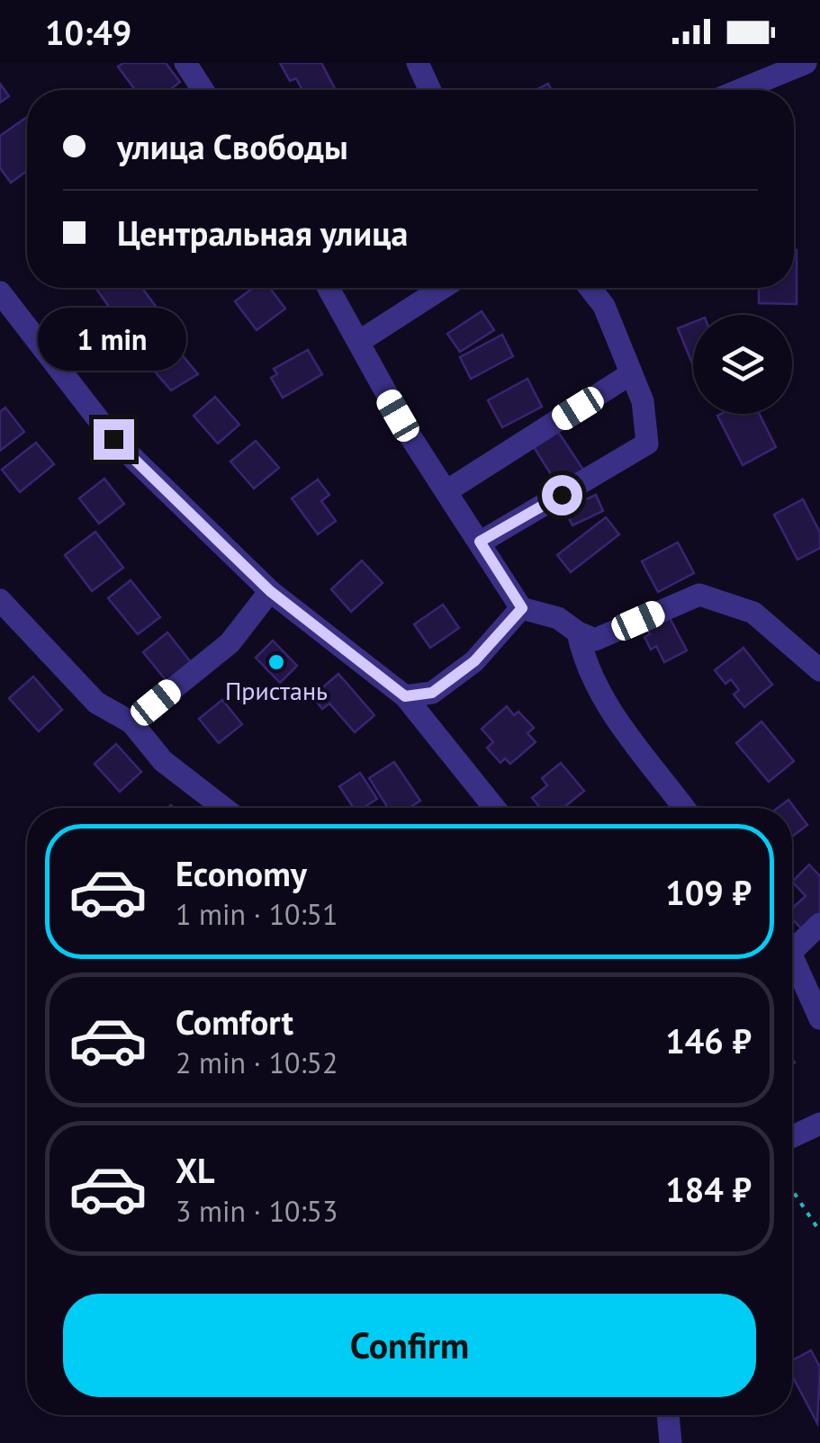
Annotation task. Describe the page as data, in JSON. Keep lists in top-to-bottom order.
{
  "places": ["Пристань"],
  "page": {
    "status": "10:49",
    "banner": ["улица Свободы", "Центральная улица"],
    "bubble": "1 min",
    "list": [
      {
        "name": "Economy",
        "note": "1 min · 10:51",
        "value": "109 ₽"
      },
      {
        "name": "Comfort",
        "note": "2 min · 10:52",
        "value": "146 ₽"
      },
      {
        "name": "XL",
        "note": "3 min · 10:53",
        "value": "184 ₽"
      }
    ],
    "buttons": "Confirm"
  }
}
